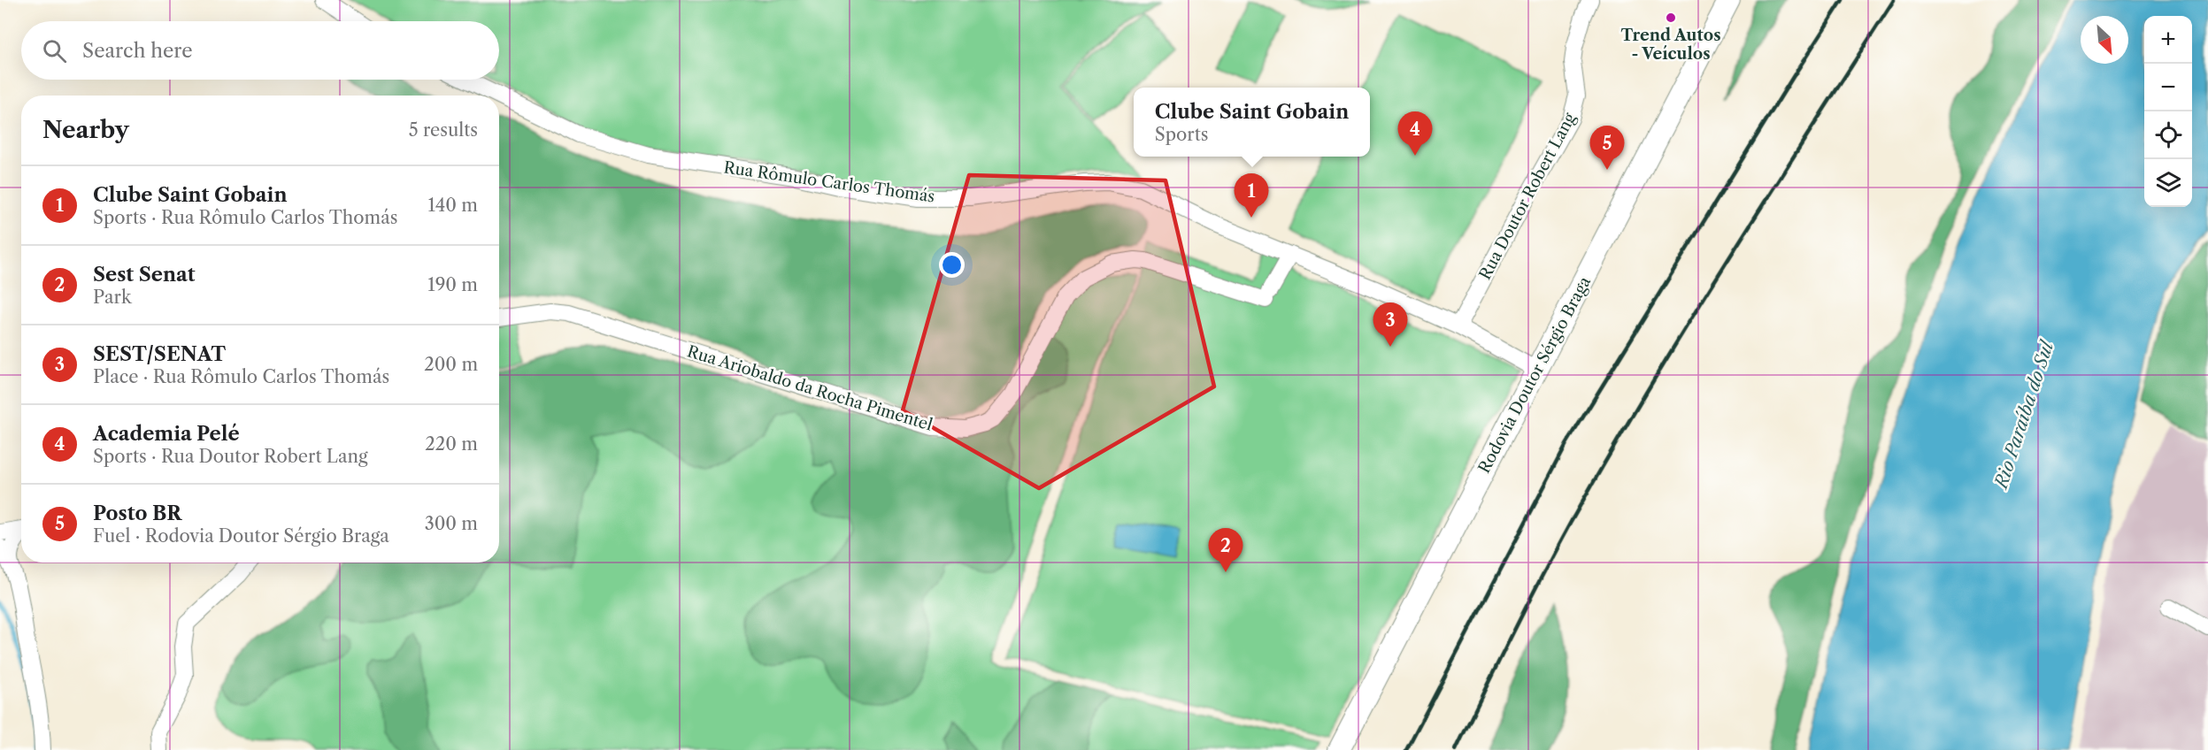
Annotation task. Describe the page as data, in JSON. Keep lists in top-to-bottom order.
{
  "streets": {
    "main road": ["Rodovia Doutor Sérgio Braga"],
    "street": ["Rua Rômulo Carlos Thomás", "Rua Doutor Robert Lang", "Rua Ariobaldo da Rocha Pimentel"]
  },
  "crossings": [
    ["Rua Rômulo Carlos Thomás", "Rua Doutor Robert Lang"],
    ["Rua Rômulo Carlos Thomás", "Rodovia Doutor Sérgio Braga"],
    ["Rua Rômulo Carlos Thomás", "Rua Ariobaldo da Rocha Pimentel"]
  ],
  "water": ["Rio Paraíba do Sul"],
  "places": ["Trend Autos - Veículos"],
  "north": "bottom right",
  "page": {
    "map_buttons": ["+", "−"],
    "search": "Search here",
    "popup": ["Clube Saint Gobain", "Sports"],
    "heading": ["Nearby", "5 results"],
    "pins": [
      "4",
      "5",
      "1",
      "3",
      "2"
    ],
    "list": [
      {
        "mark": "1",
        "name": "Clube Saint Gobain",
        "note": "Sports · Rua Rômulo Carlos Thomás",
        "value": "140 m"
      },
      {
        "mark": "2",
        "name": "Sest Senat",
        "note": "Park",
        "value": "190 m"
      },
      {
        "mark": "3",
        "name": "SEST/SENAT",
        "note": "Place · Rua Rômulo Carlos Thomás",
        "value": "200 m"
      },
      {
        "mark": "4",
        "name": "Academia Pelé",
        "note": "Sports · Rua Doutor Robert Lang",
        "value": "220 m"
      },
      {
        "mark": "5",
        "name": "Posto BR",
        "note": "Fuel · Rodovia Doutor Sérgio Braga",
        "value": "300 m"
      }
    ]
  }
}
